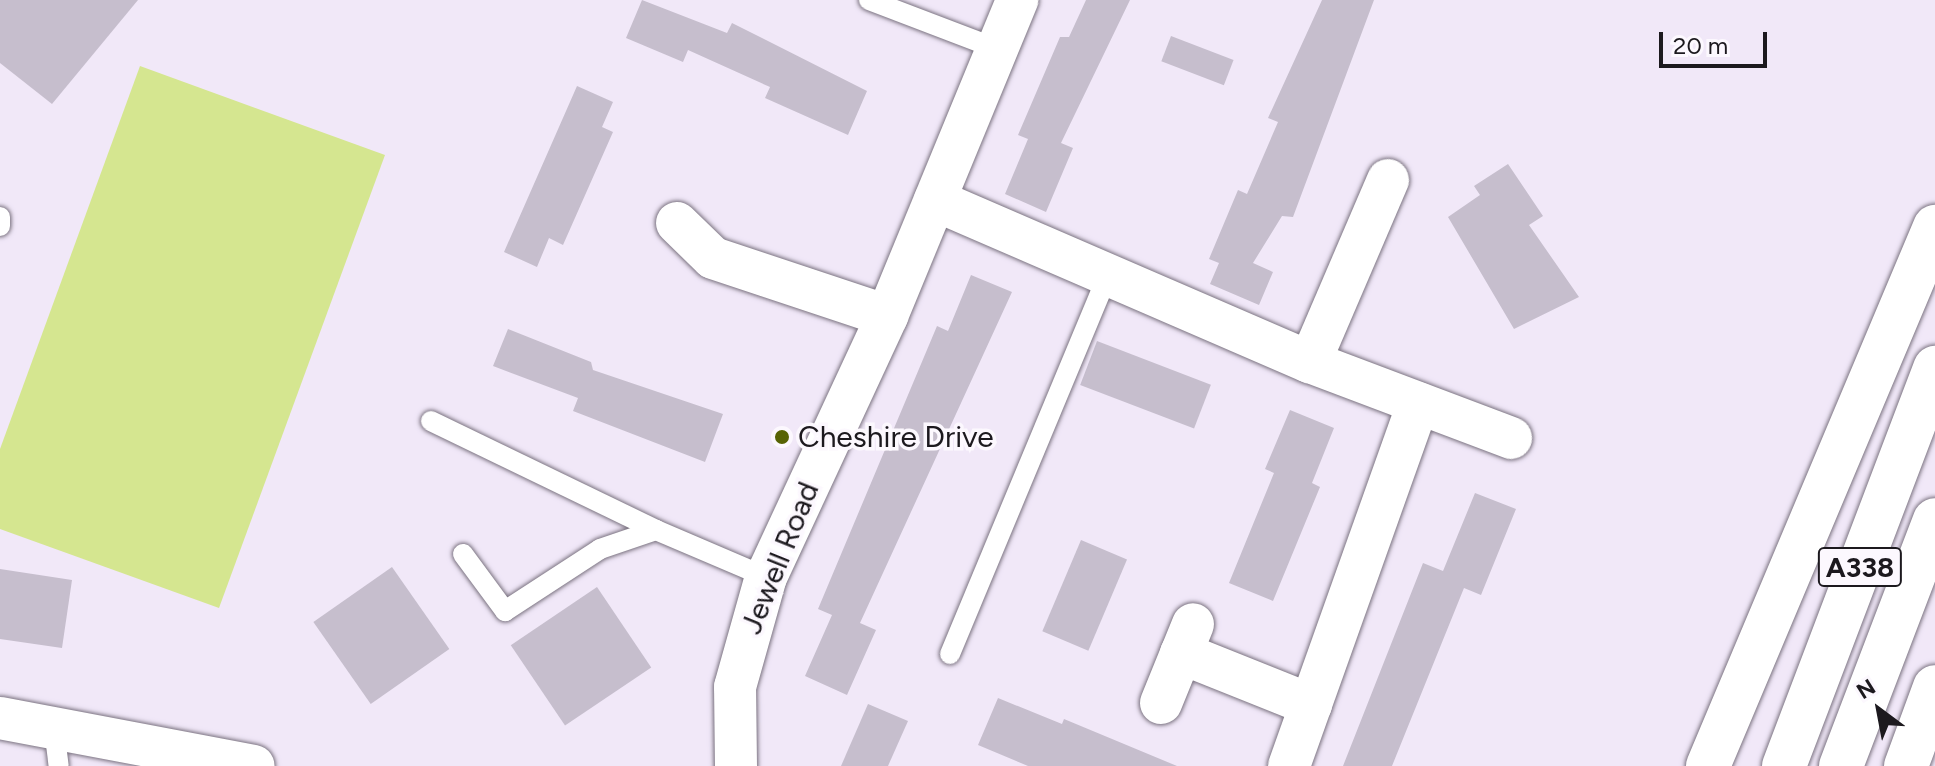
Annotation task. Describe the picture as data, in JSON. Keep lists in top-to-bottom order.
{
  "streets": {
    "highway": ["A338"],
    "street": ["Jewell Road"]
  },
  "places": ["Cheshire Drive"],
  "scale_bar": "20 m",
  "north": "top left"
}
